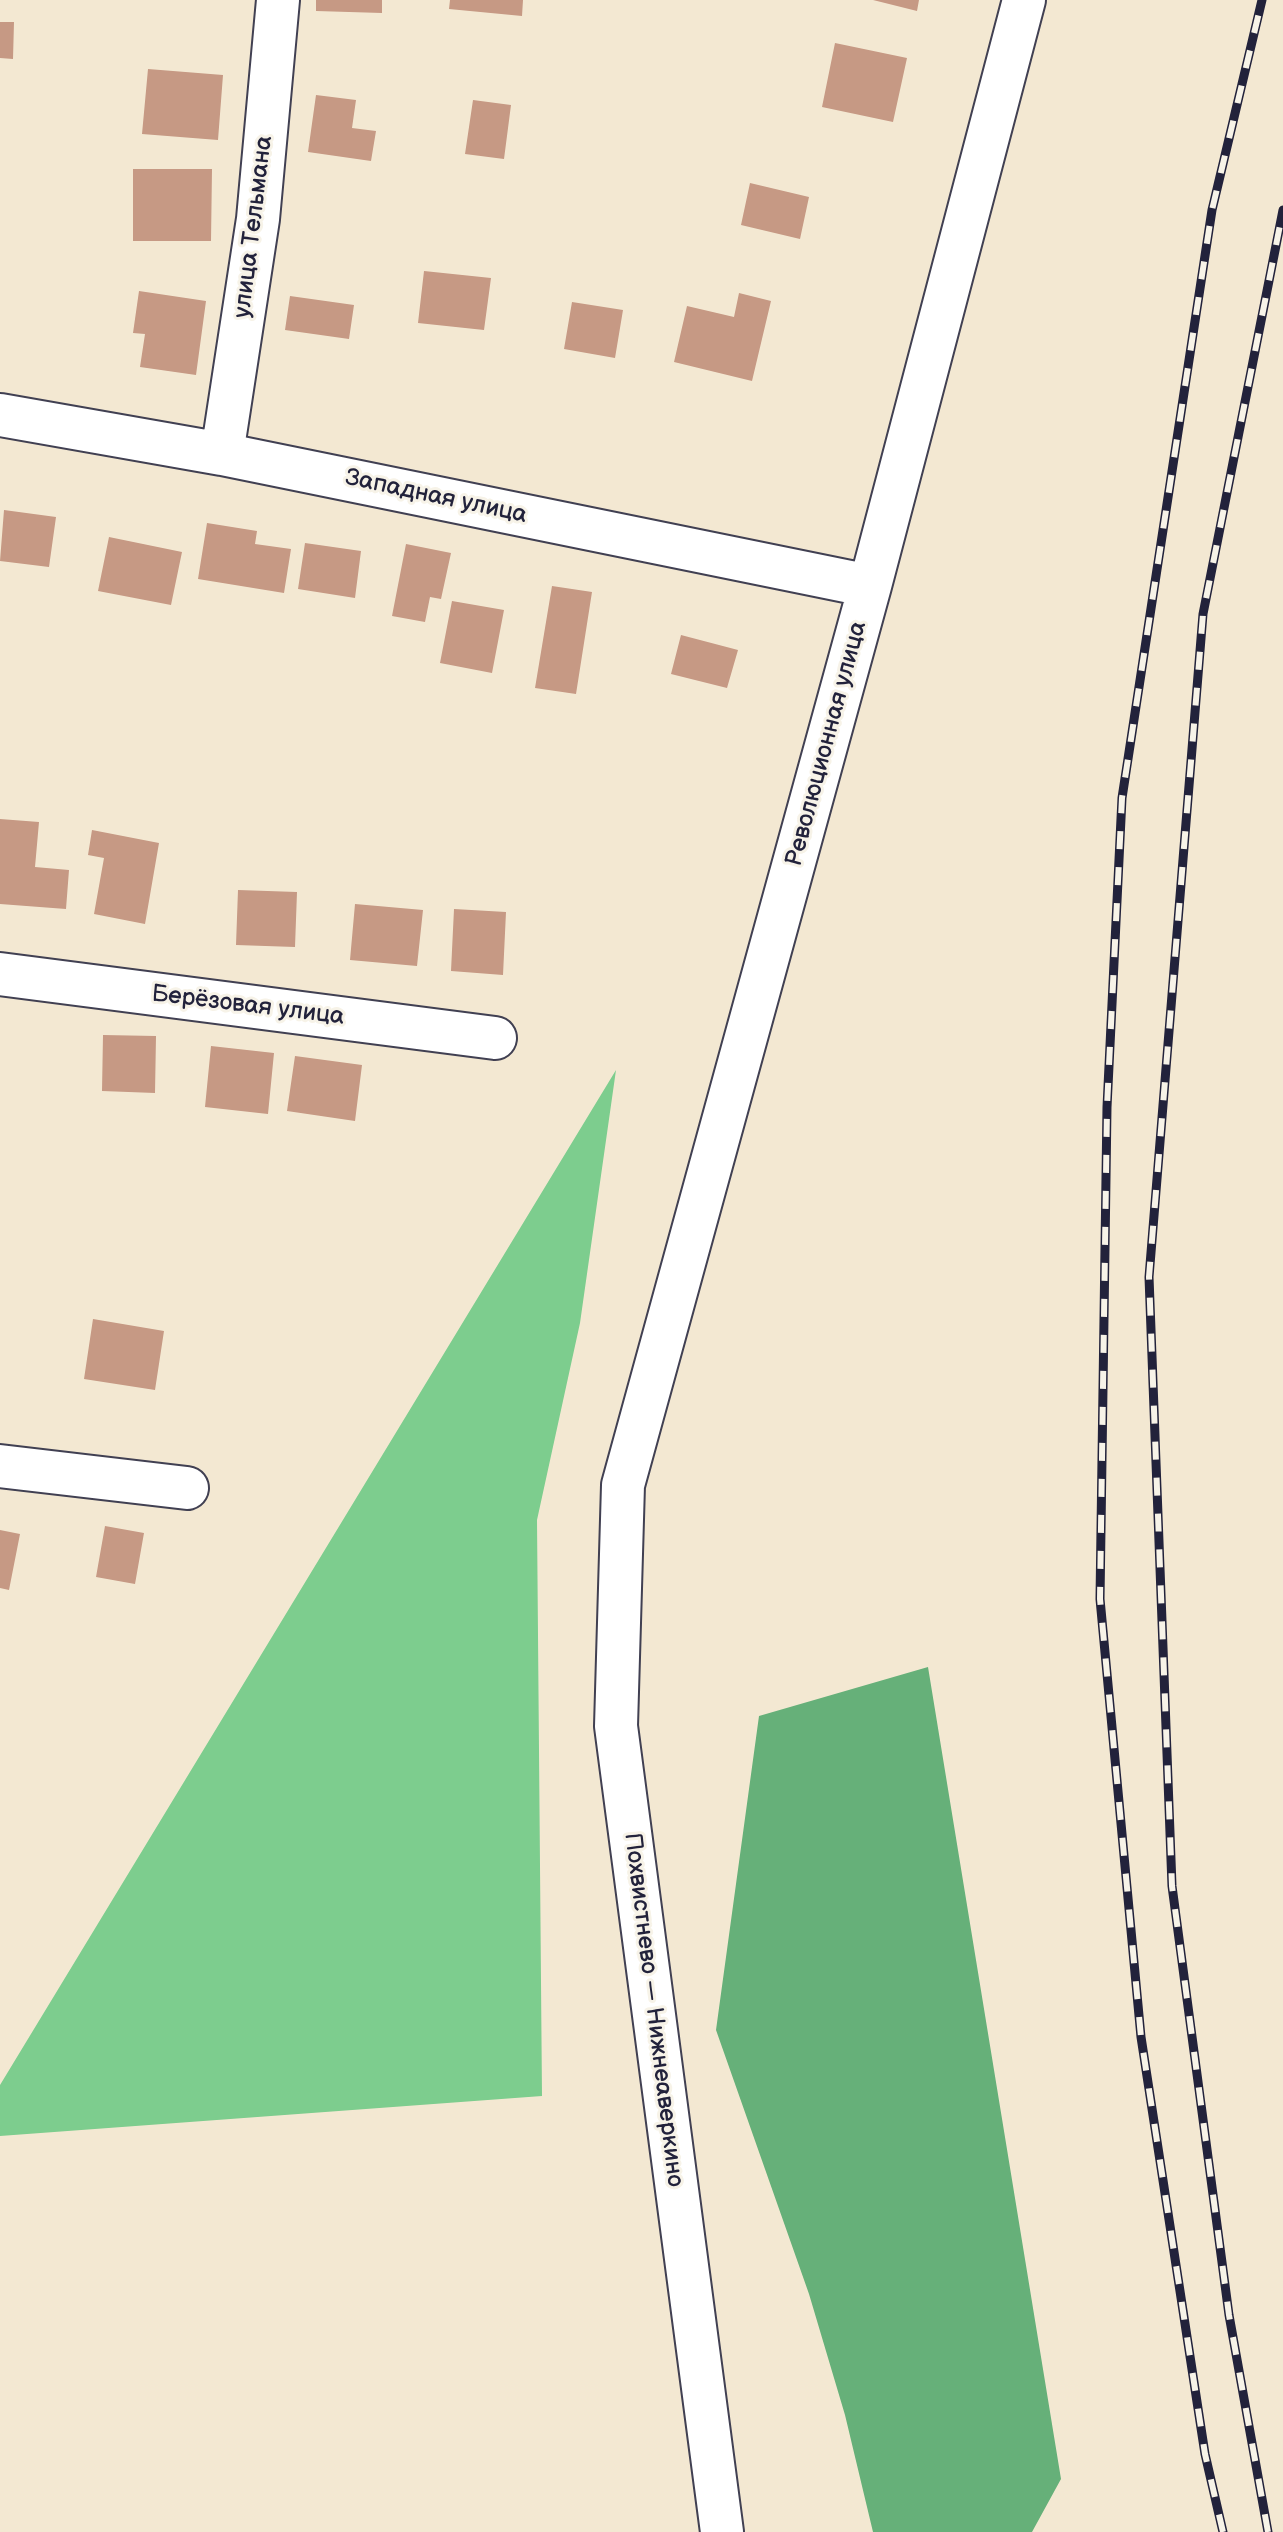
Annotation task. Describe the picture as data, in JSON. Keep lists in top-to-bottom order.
{
  "streets": {
    "street": [
      "улица Тельмана",
      "Западная улица",
      "Революционная улица",
      "Берёзовая улица",
      "Похвистнево — Нижнеаверкино"
    ]
  },
  "crossings": [
    ["улица Тельмана", "Западная улица"],
    ["Западная улица", "Революционная улица"],
    ["Революционная улица", "Похвистнево — Нижнеаверкино"]
  ]
}
